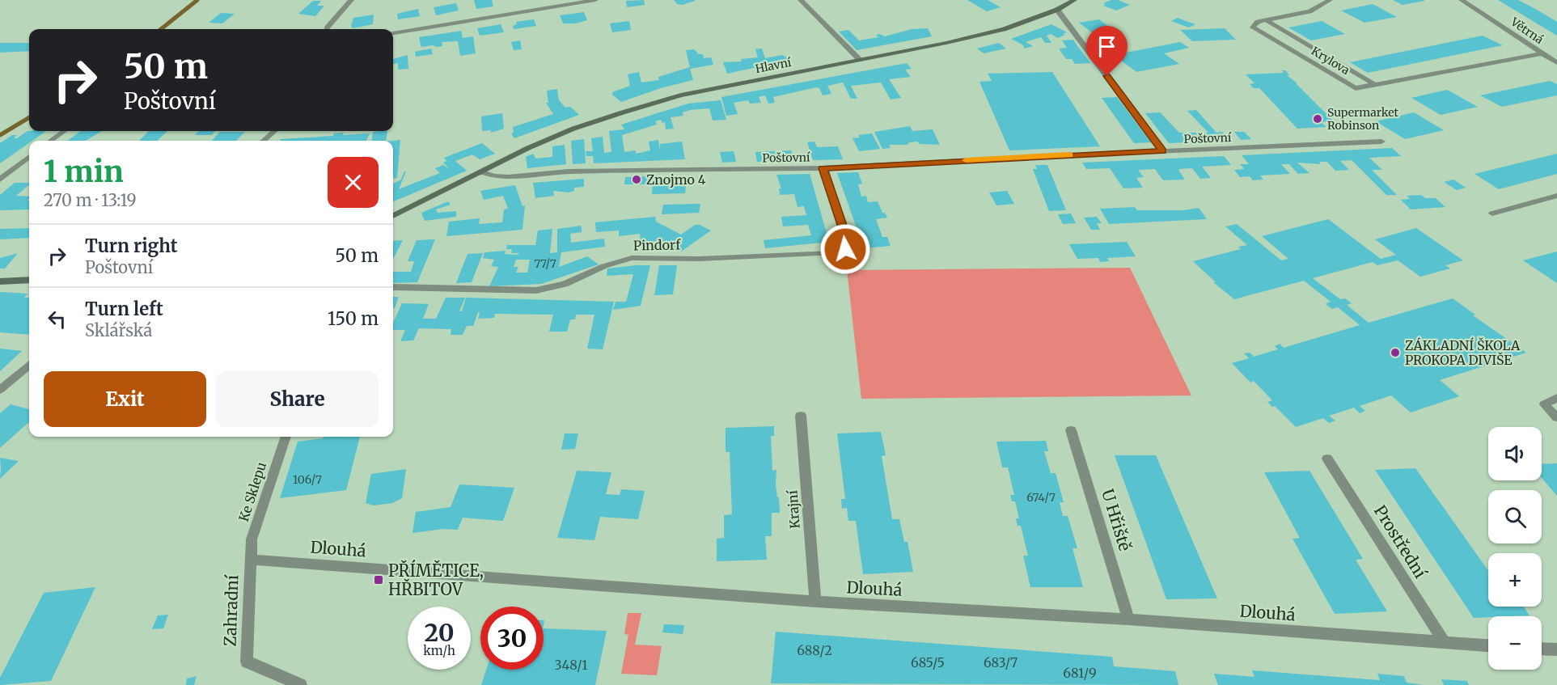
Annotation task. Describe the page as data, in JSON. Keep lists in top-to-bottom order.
{
  "streets": {
    "main road": ["Hlavní"],
    "street": [
      "Větrná",
      "Krylova",
      "Poštovní",
      "Pindorf",
      "Ke Sklepu",
      "Krajní",
      "U Hřiště",
      "Prostřední",
      "Dlouhá",
      "Zahradní"
    ]
  },
  "crossings": [
    ["Větrná", "Krylova"],
    ["Hlavní", "Poštovní"],
    ["Poštovní", "Pindorf"],
    ["Ke Sklepu", "Dlouhá"],
    ["Ke Sklepu", "Zahradní"],
    ["Krajní", "Dlouhá"],
    ["U Hřiště", "Dlouhá"],
    ["Prostřední", "Dlouhá"],
    ["Dlouhá", "Zahradní"]
  ],
  "places": {
    "other": ["Supermarket Robinson", "Znojmo 4", "ZÁKLADNÍ ŠKOLA PROKOPA DIVIŠE"],
    "transit": ["PŘÍMĚTICE, HŘBITOV"]
  },
  "house_numbers": [
    "77/7",
    "106/7",
    "674/7",
    "688/2",
    "685/5",
    "683/7",
    "348/1",
    "681/9"
  ],
  "page": {
    "turn": ["50 m", "Poštovní"],
    "heading": ["1 min", "270 m · 13:19"],
    "list": [
      {
        "name": "Turn right",
        "note": "Poštovní",
        "value": "50 m"
      },
      {
        "name": "Turn left",
        "note": "Sklářská",
        "value": "150 m"
      }
    ],
    "buttons": ["Exit", "Share"],
    "map_buttons": ["+", "−"],
    "speed": "20 km/h",
    "limit": "30"
  }
}
